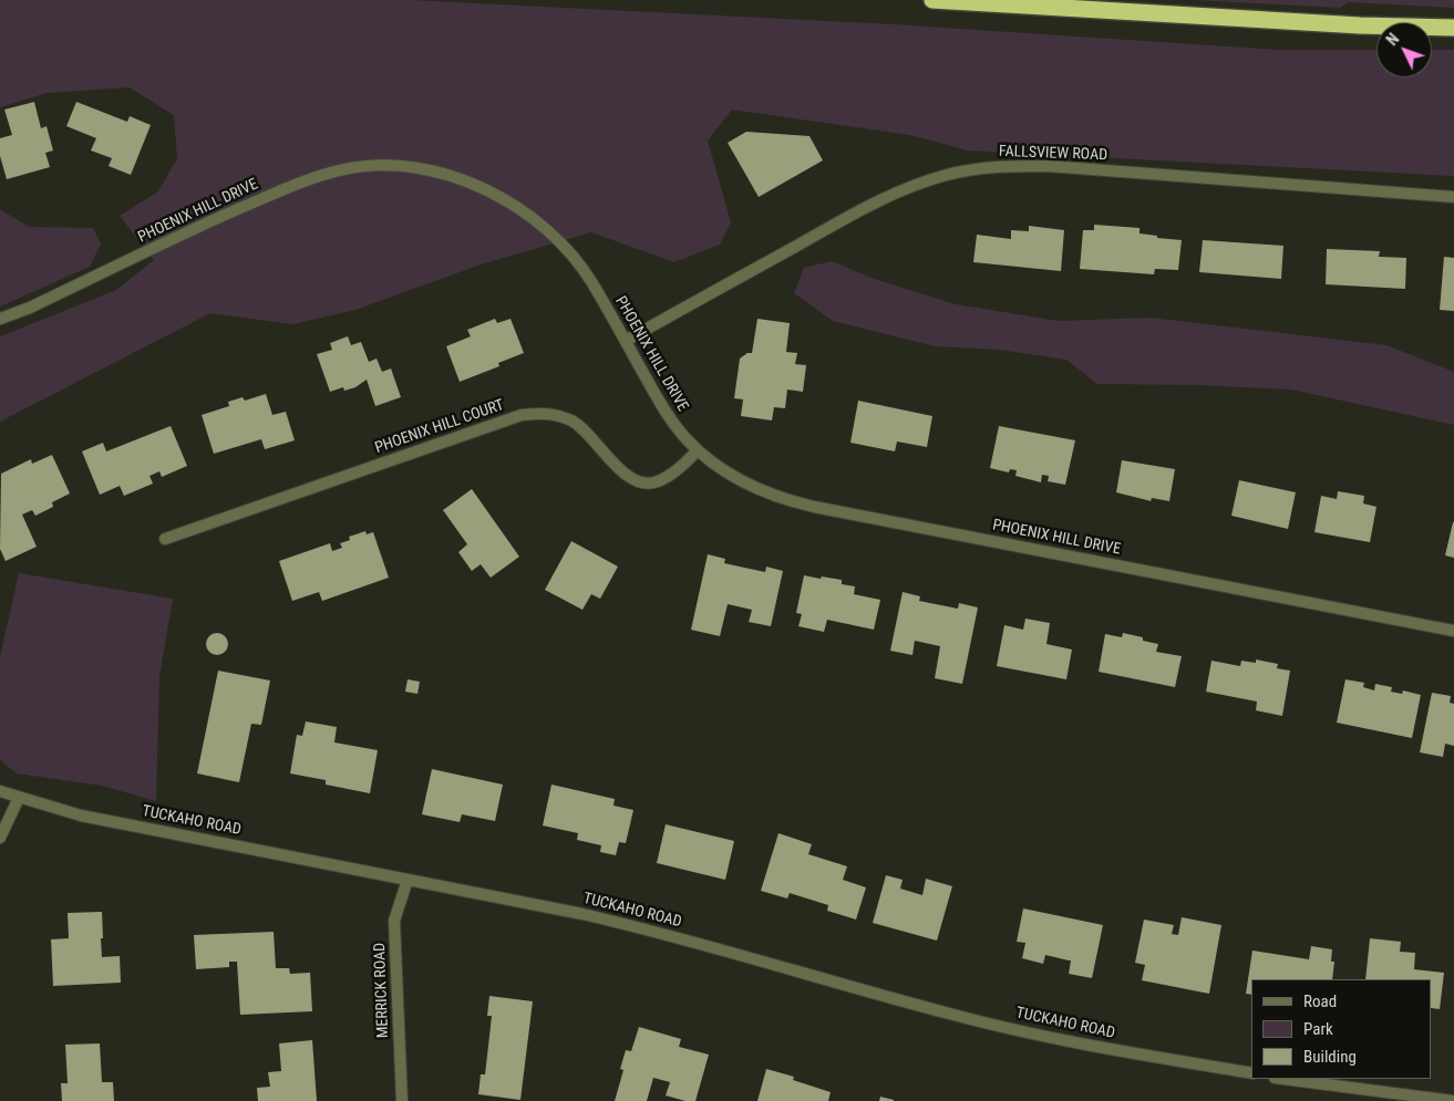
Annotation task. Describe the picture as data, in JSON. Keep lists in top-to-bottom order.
{
  "streets": {
    "street": [
      "FALLSVIEW ROAD",
      "PHOENIX HILL DRIVE",
      "PHOENIX HILL COURT",
      "TUCKAHO ROAD",
      "MERRICK ROAD"
    ]
  },
  "crossings": [
    ["FALLSVIEW ROAD", "PHOENIX HILL DRIVE"],
    ["PHOENIX HILL DRIVE", "PHOENIX HILL COURT"],
    ["TUCKAHO ROAD", "MERRICK ROAD"]
  ],
  "legend": ["Road", "Park", "Building"],
  "north": "top left"
}
